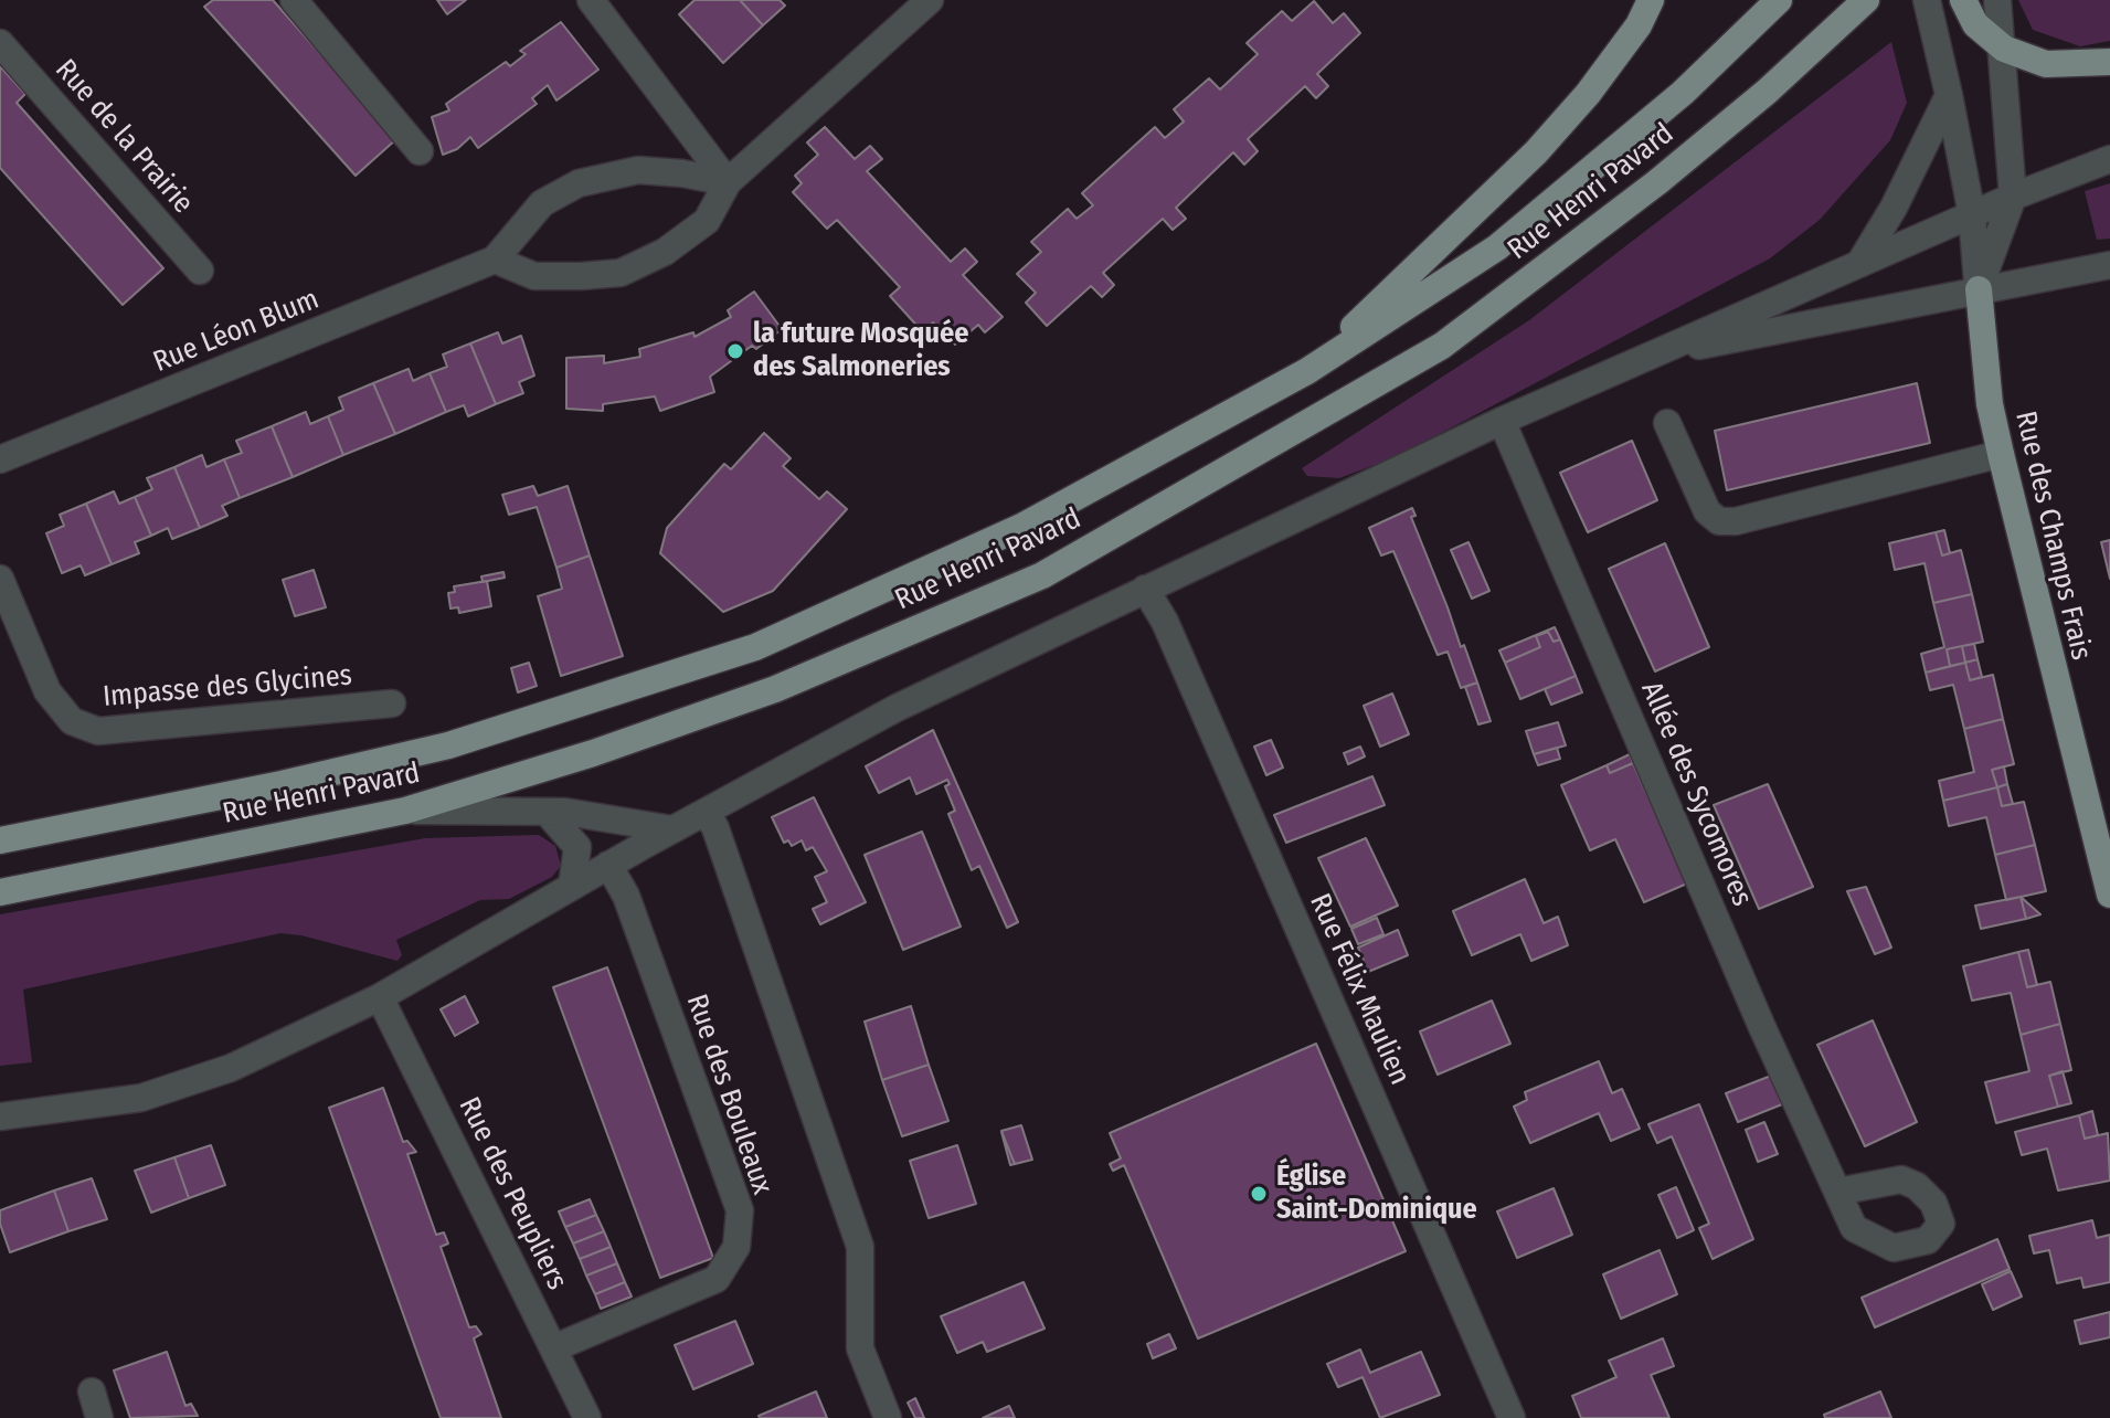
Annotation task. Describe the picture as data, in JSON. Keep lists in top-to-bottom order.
{
  "streets": {
    "main road": ["Rue Henri Pavard", "Rue des Champs Frais"],
    "street": [
      "Rue de la Prairie",
      "Rue Léon Blum",
      "Impasse des Glycines",
      "Allée des Sycomores",
      "Rue Félix Maulien",
      "Rue des Bouleaux",
      "Rue des Peupliers"
    ]
  },
  "crossings": [
    ["Rue des Bouleaux", "Rue des Peupliers"]
  ],
  "places": ["la future Mosquée des Salmoneries", "Église Saint-Dominique"]
}
